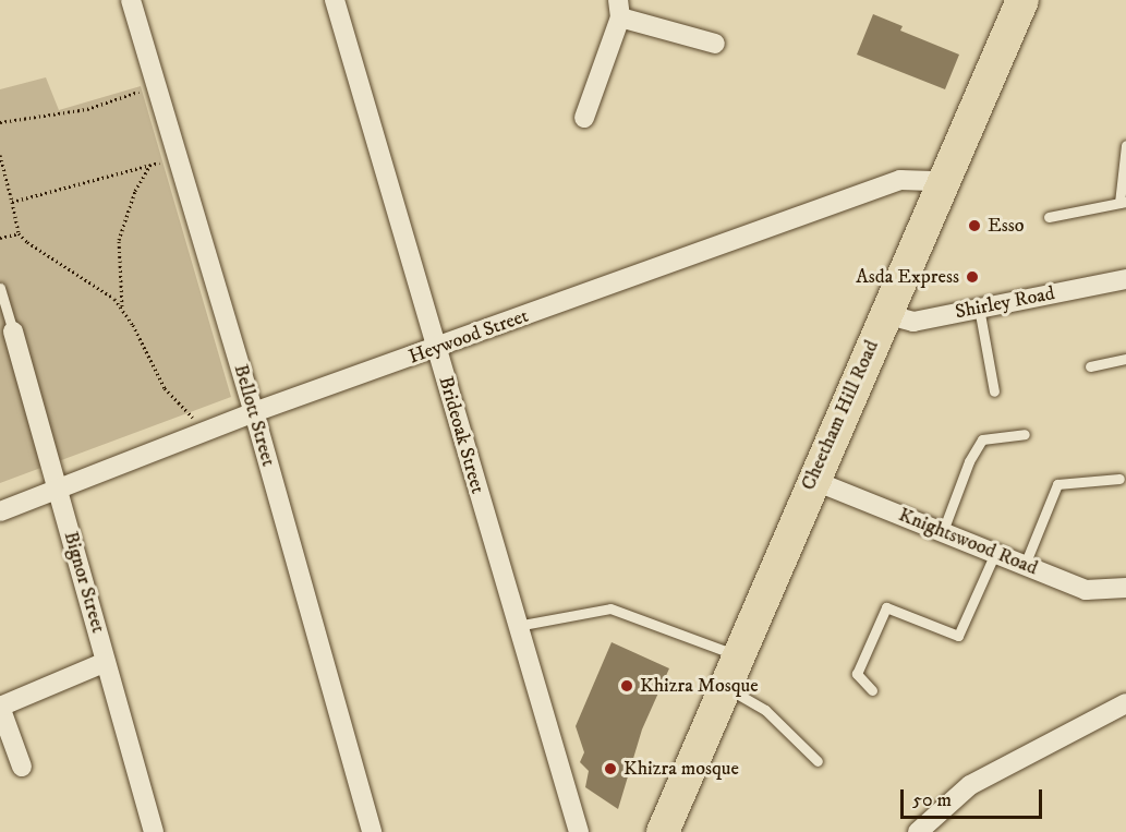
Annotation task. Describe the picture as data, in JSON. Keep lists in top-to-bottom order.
{
  "streets": {
    "highway": ["Cheetham Hill Road"],
    "street": [
      "Shirley Road",
      "Heywood Street",
      "Bellott Street",
      "Brideoak Street",
      "Knightswood Road",
      "Bignor Street"
    ]
  },
  "crossings": [
    ["Shirley Road", "Cheetham Hill Road"],
    ["Heywood Street", "Bellott Street"],
    ["Heywood Street", "Cheetham Hill Road"],
    ["Heywood Street", "Brideoak Street"],
    ["Heywood Street", "Bignor Street"],
    ["Cheetham Hill Road", "Knightswood Road"]
  ],
  "places": [
    "Esso",
    "Asda Express",
    "Khizra Mosque",
    "Khizra mosque"
  ],
  "scale_bar": "50 m"
}
